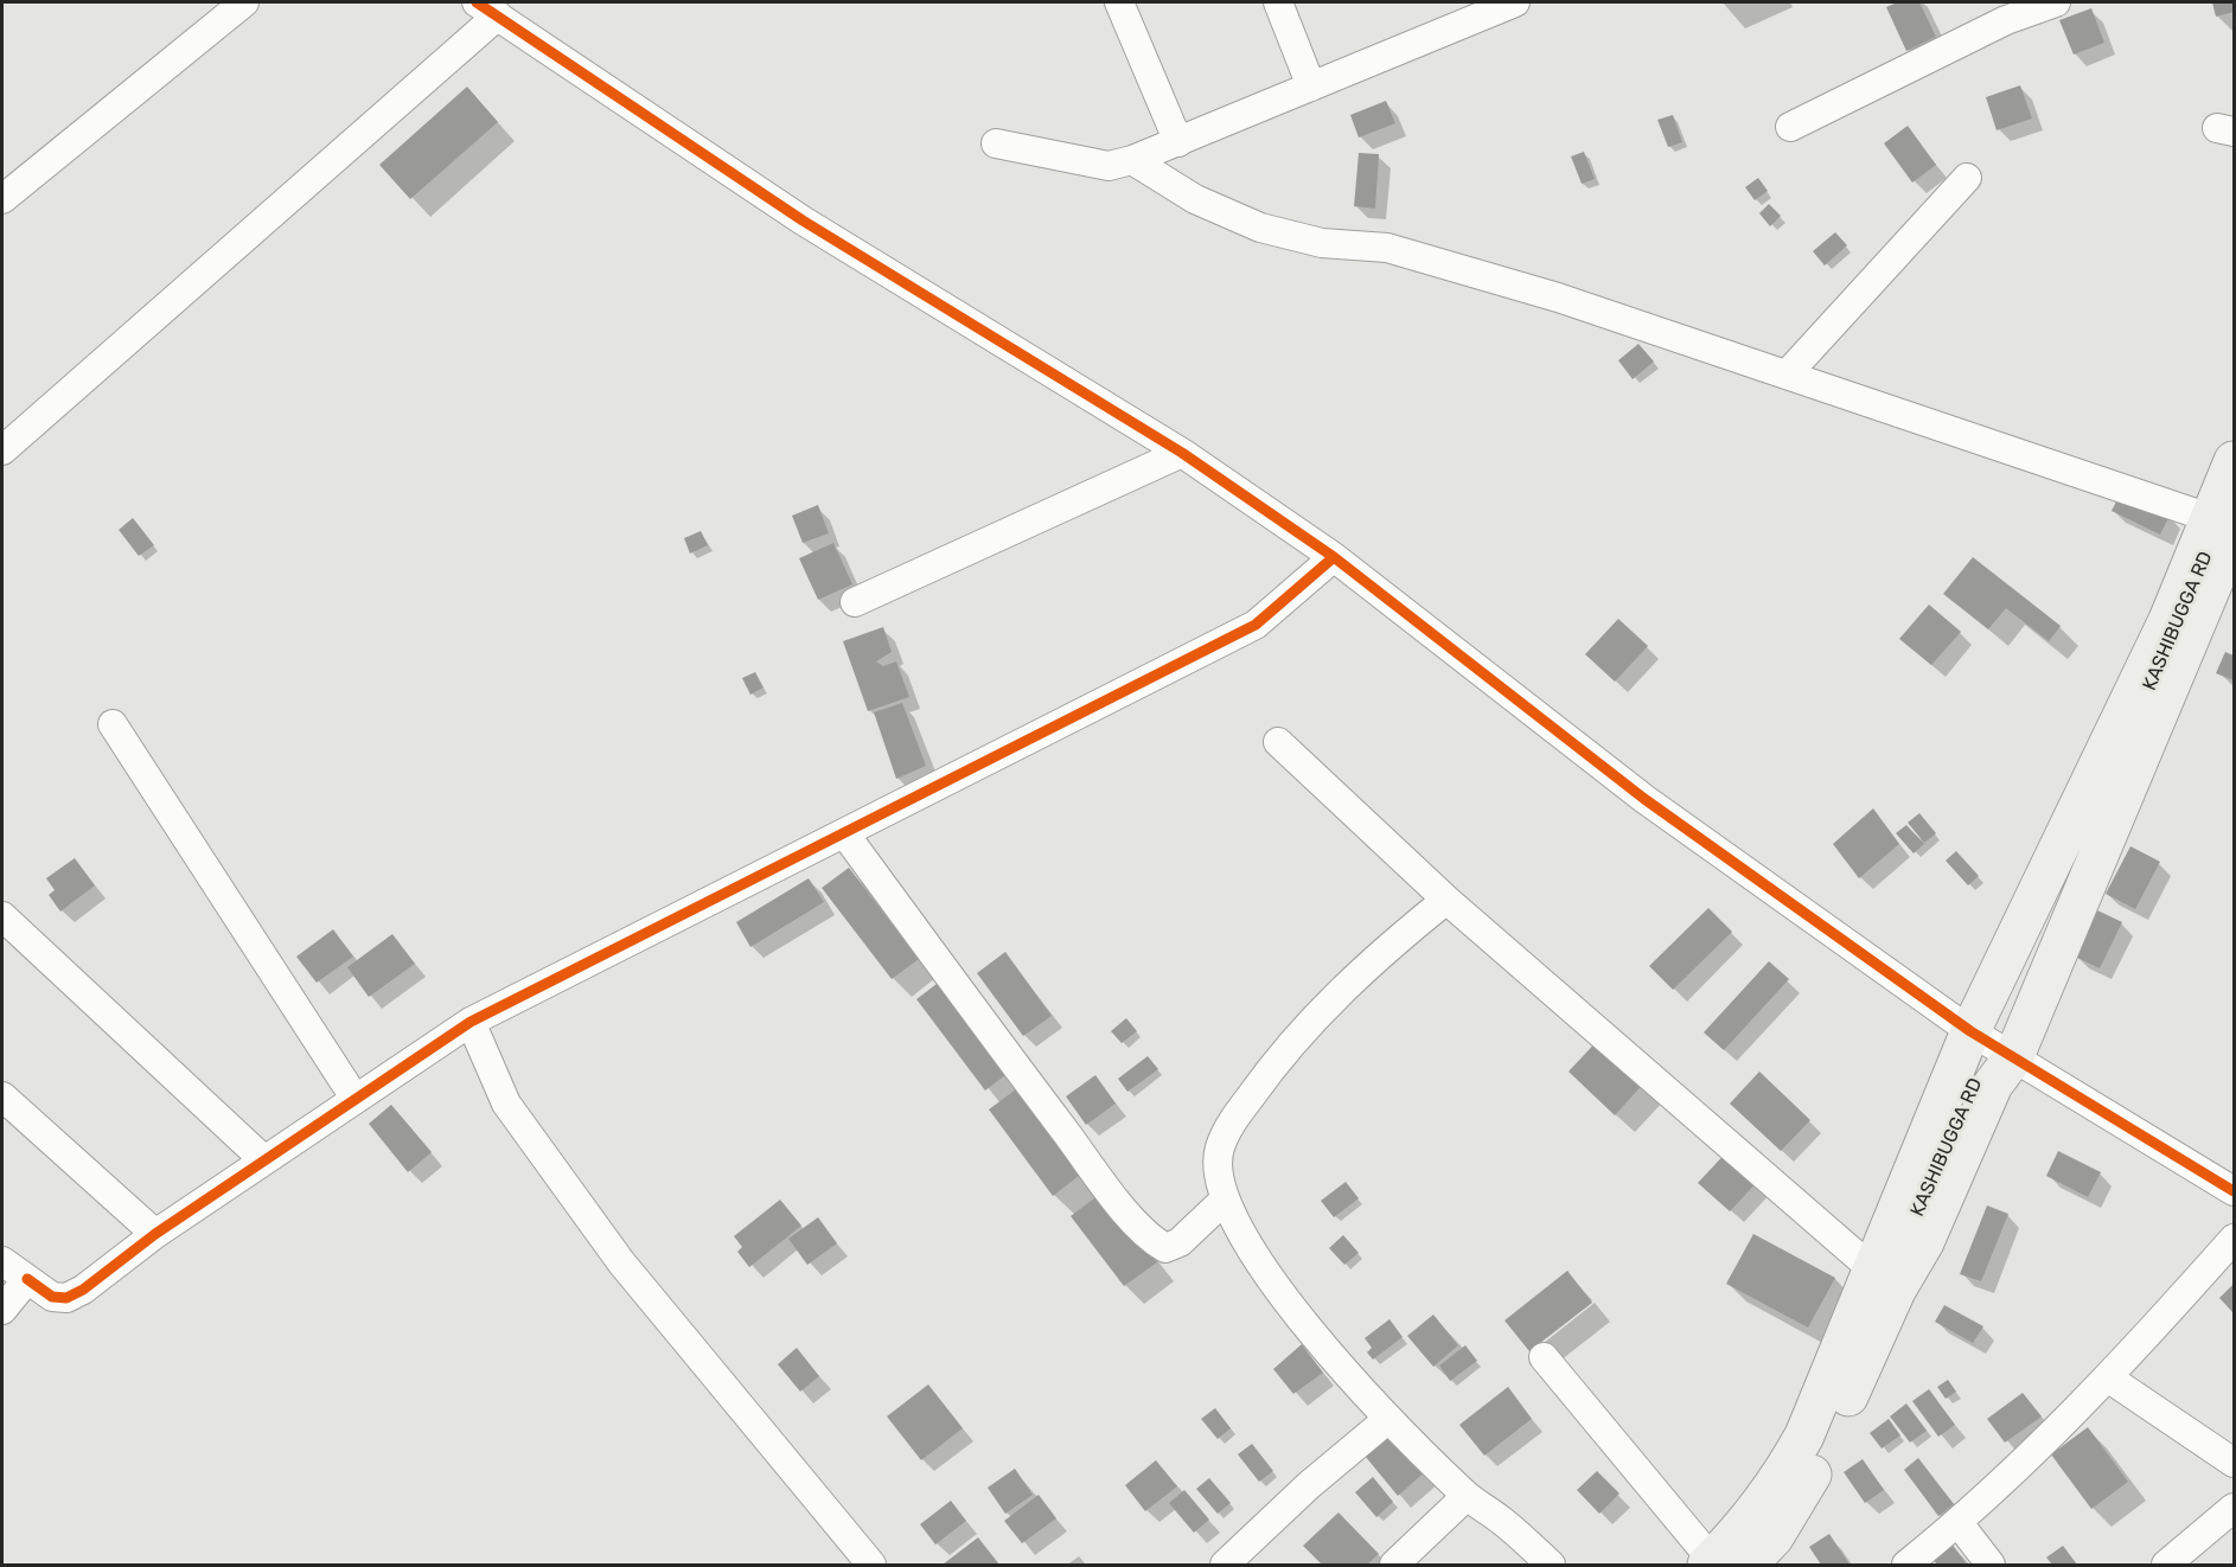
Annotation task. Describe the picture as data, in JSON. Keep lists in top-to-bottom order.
{
  "streets": {
    "main road": ["KASHIBUGGA RD"]
  }
}
